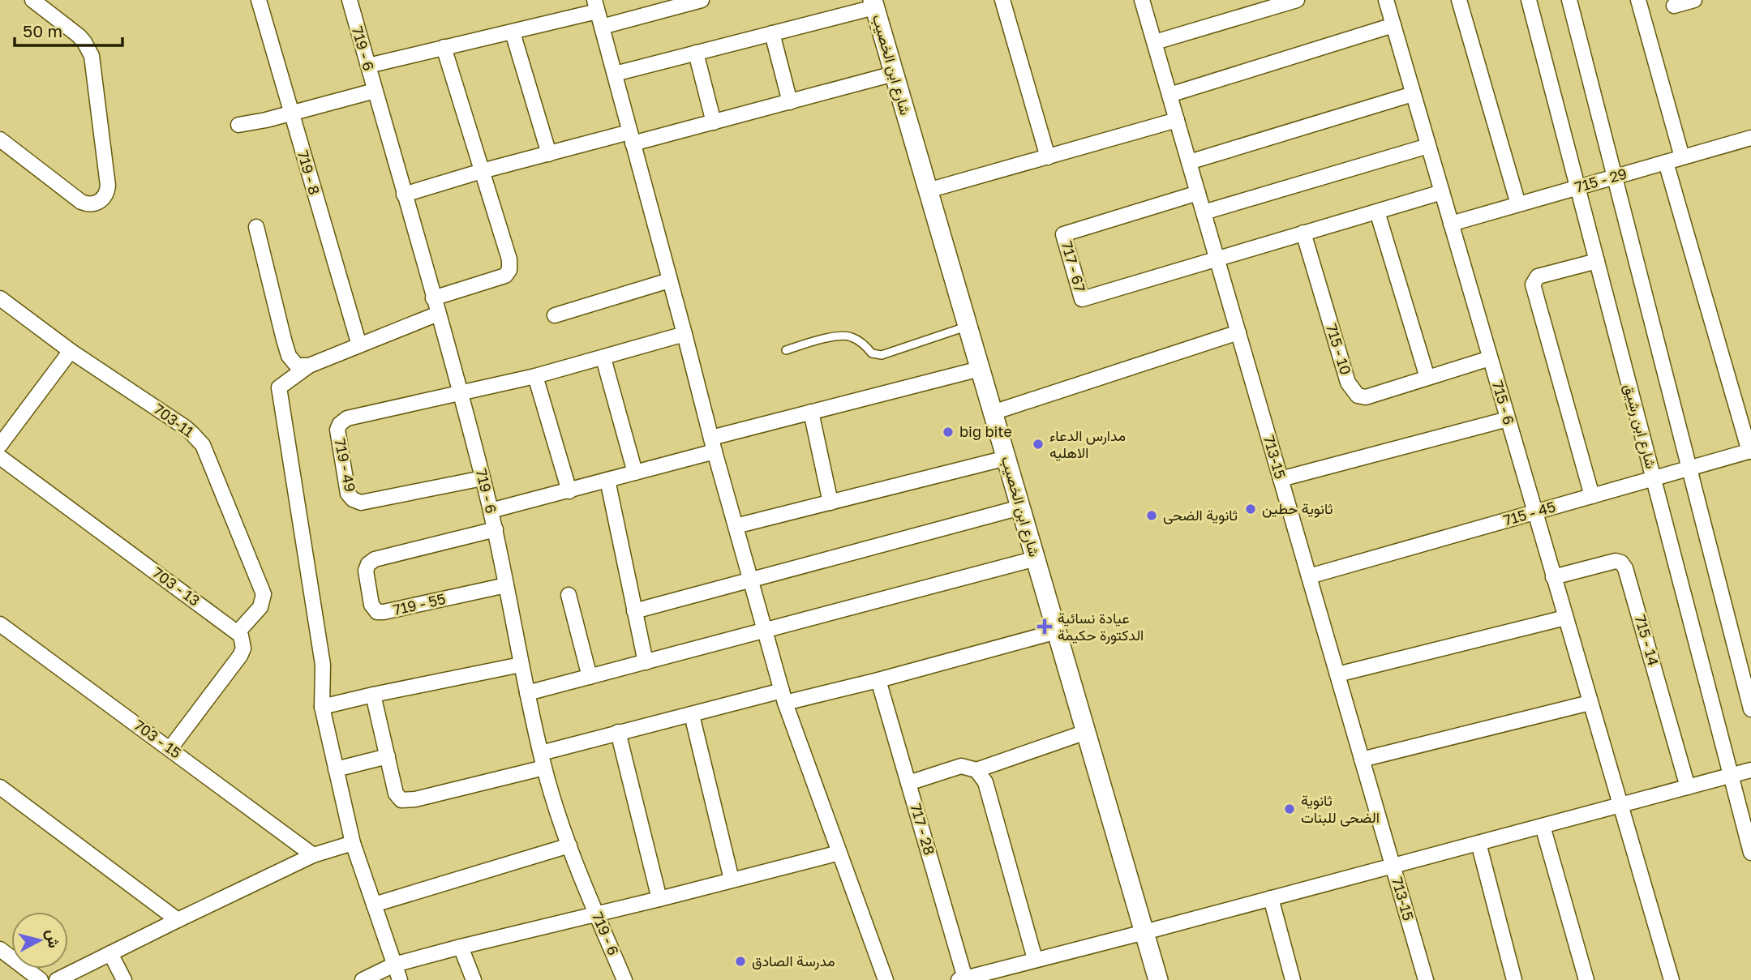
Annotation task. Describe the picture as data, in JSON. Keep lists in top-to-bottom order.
{
  "streets": {
    "street": [
      "719 - 6",
      "شارع ابن الخصيب",
      "719 - 8",
      "715 - 29",
      "717 - 67",
      "715 - 10",
      "715 - 6",
      "703-11",
      "شارع ابن رشيق",
      "713-15",
      "719 - 49",
      "715 - 45",
      "703 - 13",
      "719 - 55",
      "715 - 14",
      "703 - 15",
      "717 - 28"
    ]
  },
  "crossings": [
    ["719 - 6", "719 - 49"],
    ["719 - 6", "719 - 55"],
    ["715 - 29", "715 - 6"],
    ["715 - 29", "شارع ابن رشيق"],
    ["717 - 67", "713-15"],
    ["715 - 10", "715 - 6"],
    ["715 - 6", "715 - 45"],
    ["715 - 6", "715 - 14"],
    ["703-11", "703 - 13"],
    ["شارع ابن رشيق", "715 - 45"],
    ["713-15", "715 - 45"]
  ],
  "places": {
    "other": [
      "big bite",
      "مدارس الدعاء الاهليه",
      "ثانوية حطين",
      "ثانوية الضحى",
      "ثانوية الضحى للبنات",
      "مدرسة الصادق"
    ],
    "health": ["عيادة نسائية الدكتورة حكيمة"]
  },
  "scale_bar": "50 m",
  "north": "right"
}
